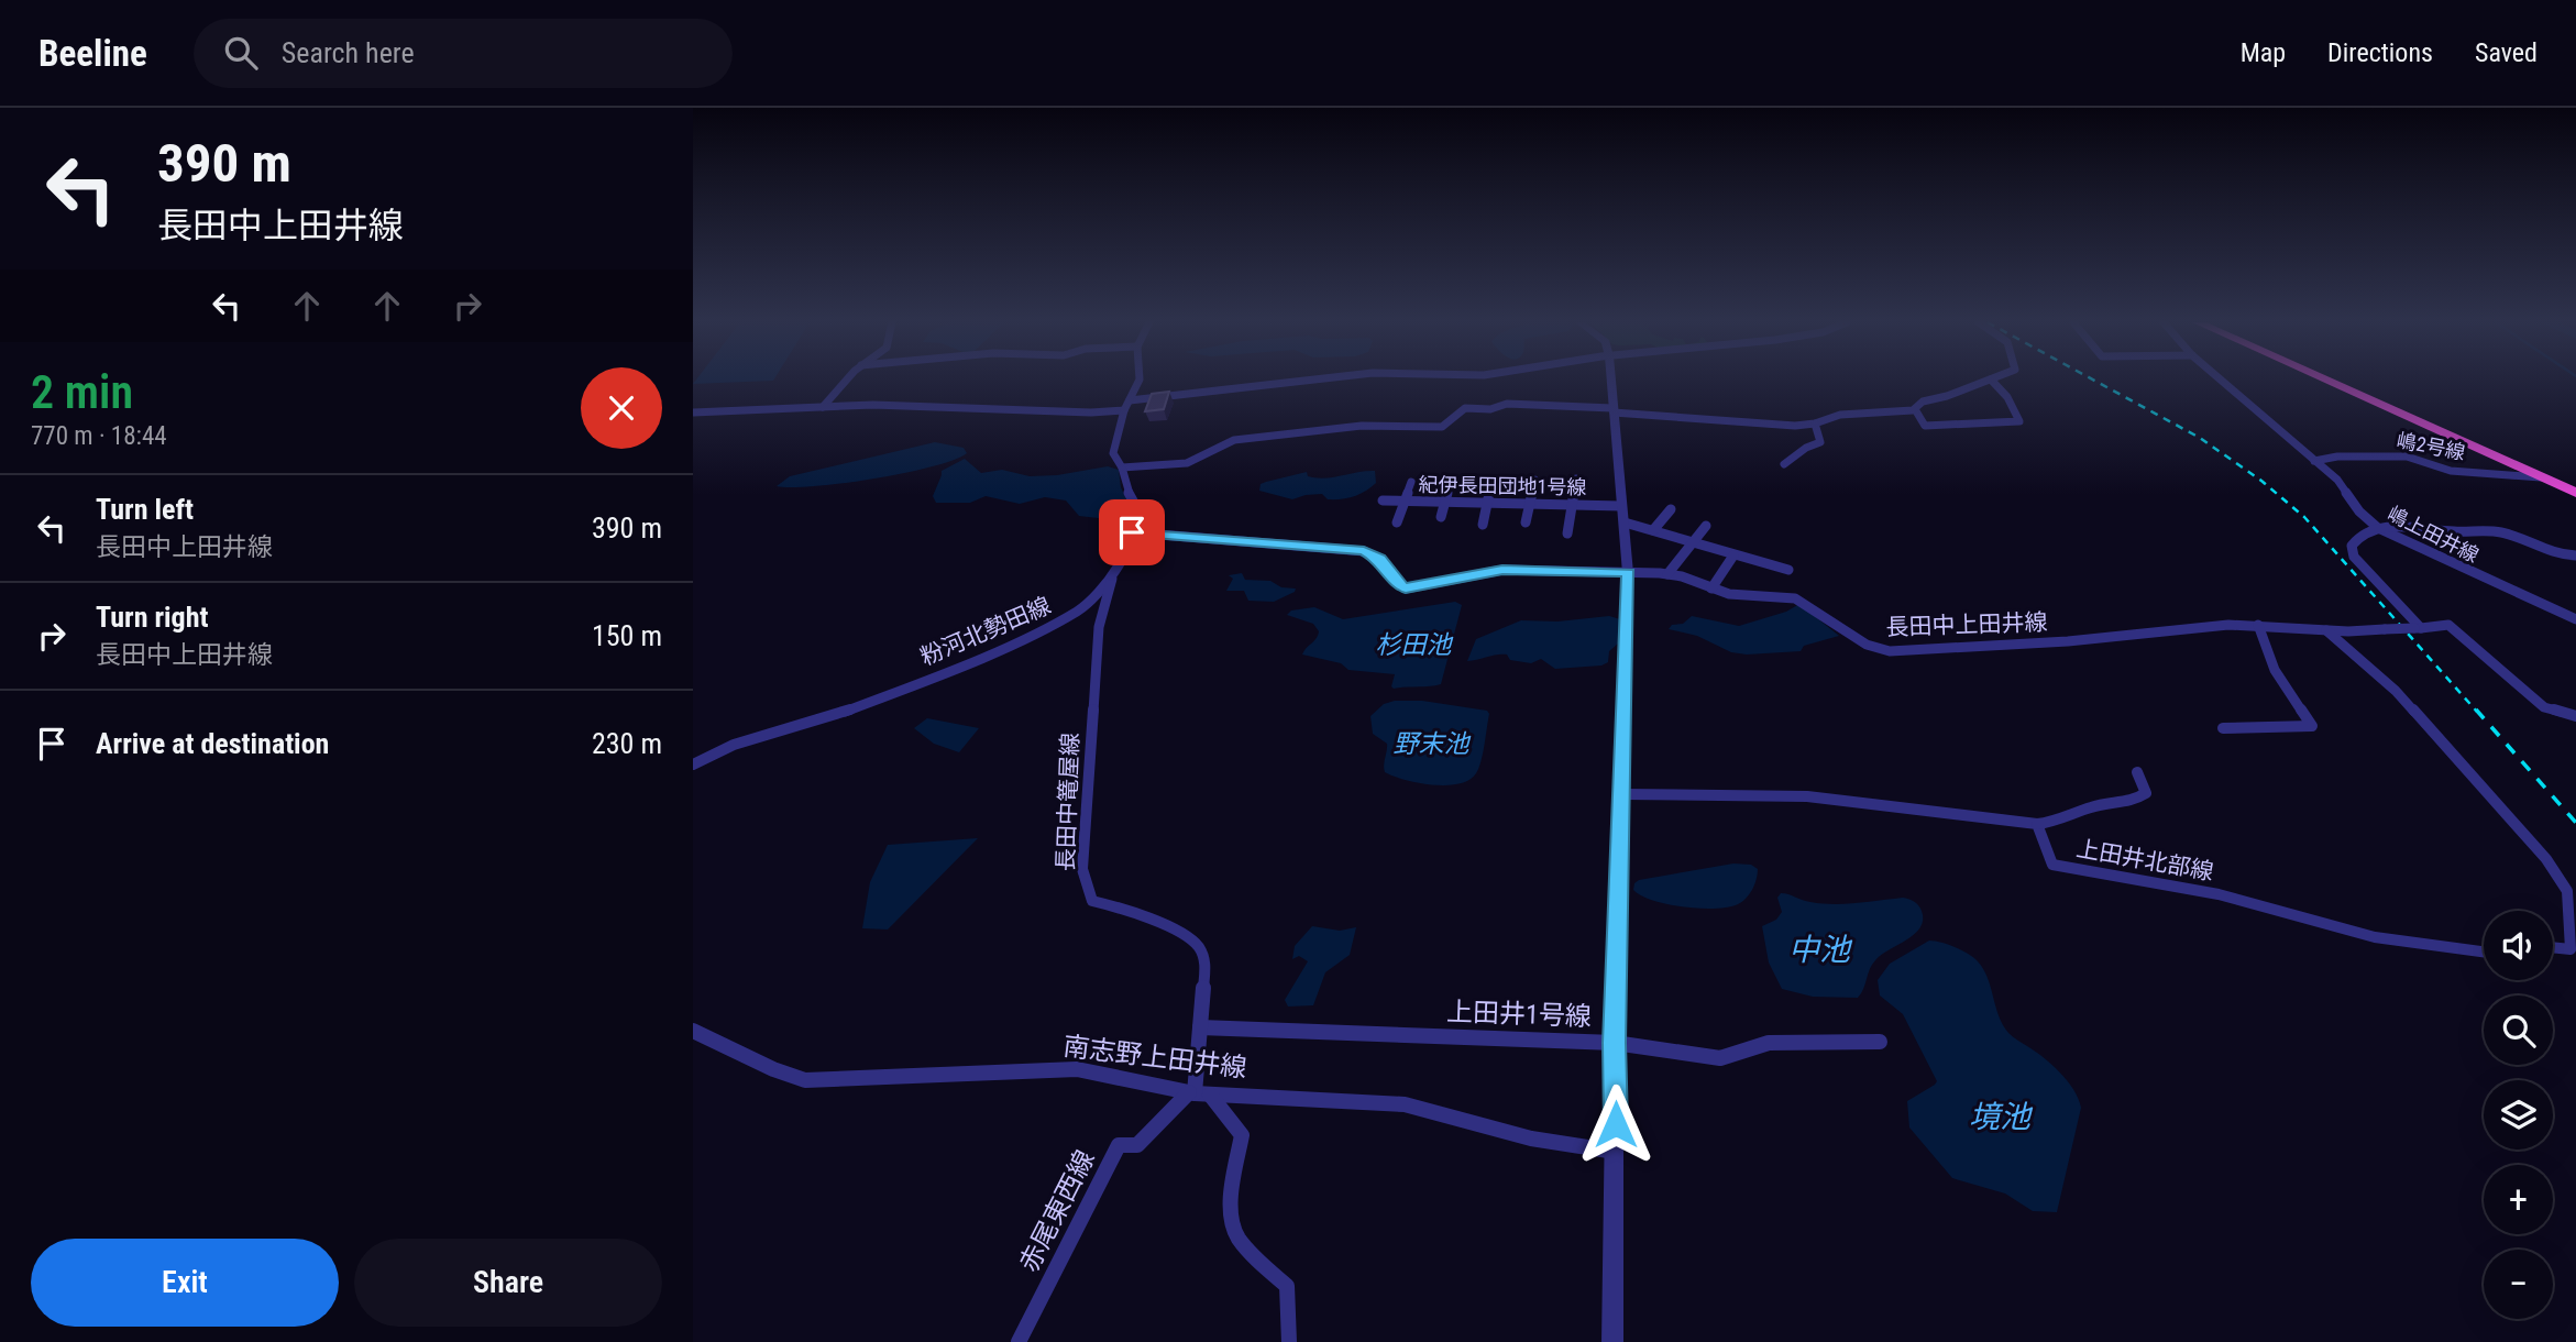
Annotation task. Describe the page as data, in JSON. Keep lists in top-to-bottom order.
{
  "streets": {
    "street": [
      "嶋2号線",
      "紀伊長田団地1号線",
      "嶋上田井線",
      "長田中上田井線",
      "粉河北勢田線",
      "長田中篭屋線",
      "上田井北部線",
      "上田井1号線",
      "南志野上田井線",
      "赤尾東西線"
    ]
  },
  "crossings": [
    ["嶋2号線", "嶋上田井線"],
    ["長田中上田井線", "粉河北勢田線"],
    ["粉河北勢田線", "長田中篭屋線"],
    ["長田中篭屋線", "上田井1号線"],
    ["長田中篭屋線", "南志野上田井線"],
    ["長田中篭屋線", "赤尾東西線"],
    ["南志野上田井線", "赤尾東西線"]
  ],
  "water": [
    "杉田池",
    "野末池",
    "中池",
    "境池"
  ],
  "page": {
    "header": "Beeline",
    "search": "Search here",
    "nav": ["Map", "Directions", "Saved"],
    "turn": ["390 m", "長田中上田井線"],
    "heading": ["2 min", "770 m · 18:44"],
    "list": [
      {
        "name": "Turn left",
        "note": "長田中上田井線",
        "value": "390 m"
      },
      {
        "name": "Turn right",
        "note": "長田中上田井線",
        "value": "150 m"
      },
      {
        "name": "Arrive at destination",
        "value": "230 m"
      }
    ],
    "map_buttons": ["+", "−"],
    "buttons": ["Exit", "Share"]
  }
}
